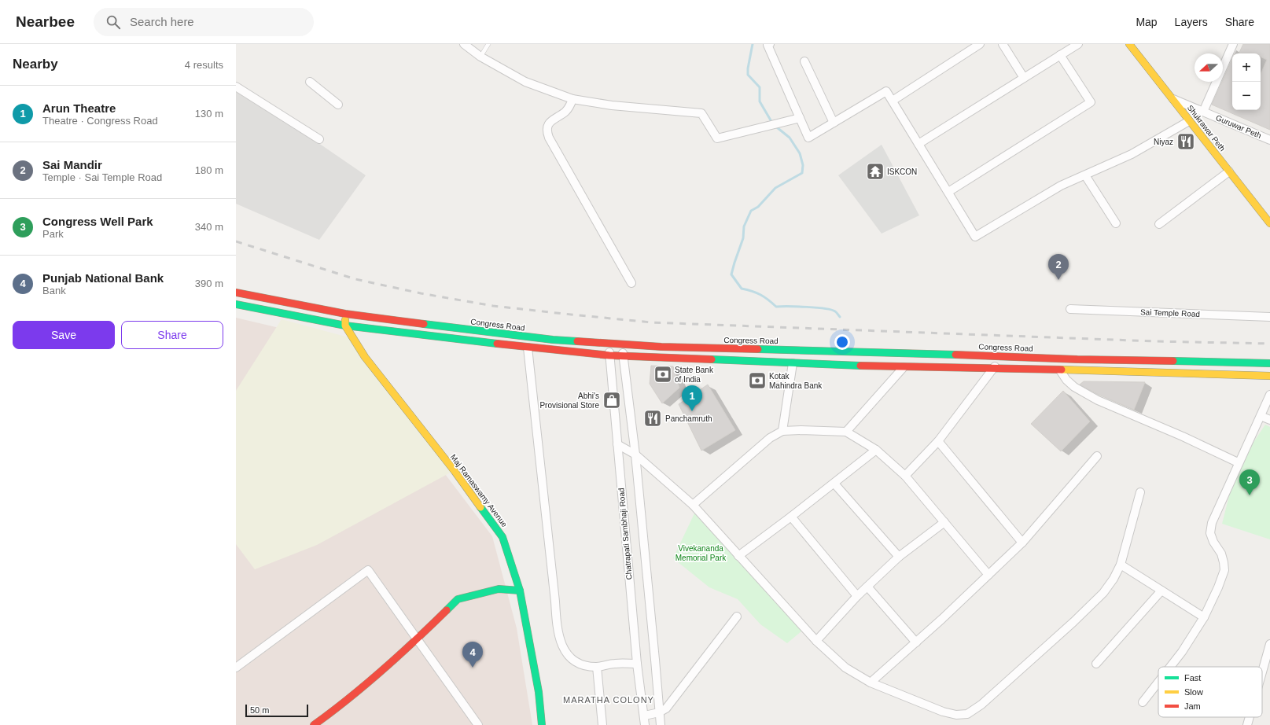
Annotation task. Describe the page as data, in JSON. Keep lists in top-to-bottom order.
{
  "streets": {
    "main road": ["Shukrawar Peth", "Congress Road", "Maj Ramaswamy Avenue"],
    "street": ["Guruwar Peth", "Sai Temple Road", "Chatrapati Sambhaji Road"]
  },
  "crossings": [
    ["Guruwar Peth", "Shukrawar Peth"],
    ["Congress Road", "Chatrapati Sambhaji Road"]
  ],
  "districts": ["MARATHA COLONY"],
  "parks": ["Vivekananda Memorial Park"],
  "places": {
    "restaurant": ["Niyaz", "Panchamruth"],
    "temple": ["ISKCON"],
    "bank": ["State Bank of India", "Kotak Mahindra Bank"],
    "shop": ["Abhi's Provisional Store"]
  },
  "legend": ["Fast", "Slow", "Jam"],
  "scale_bar": "50 m",
  "north": "left",
  "page": {
    "header": "Nearbee",
    "search": "Search here",
    "nav": ["Map", "Layers", "Share"],
    "heading": ["Nearby", "4 results"],
    "map_buttons": ["+", "−"],
    "list": [
      {
        "mark": "1",
        "name": "Arun Theatre",
        "note": "Theatre · Congress Road",
        "value": "130 m"
      },
      {
        "mark": "2",
        "name": "Sai Mandir",
        "note": "Temple · Sai Temple Road",
        "value": "180 m"
      },
      {
        "mark": "3",
        "name": "Congress Well Park",
        "note": "Park",
        "value": "340 m"
      },
      {
        "mark": "4",
        "name": "Punjab National Bank",
        "note": "Bank",
        "value": "390 m"
      }
    ],
    "pins": [
      "2",
      "1",
      "3",
      "4"
    ],
    "buttons": ["Save", "Share"],
    "scale": "50 m"
  }
}
